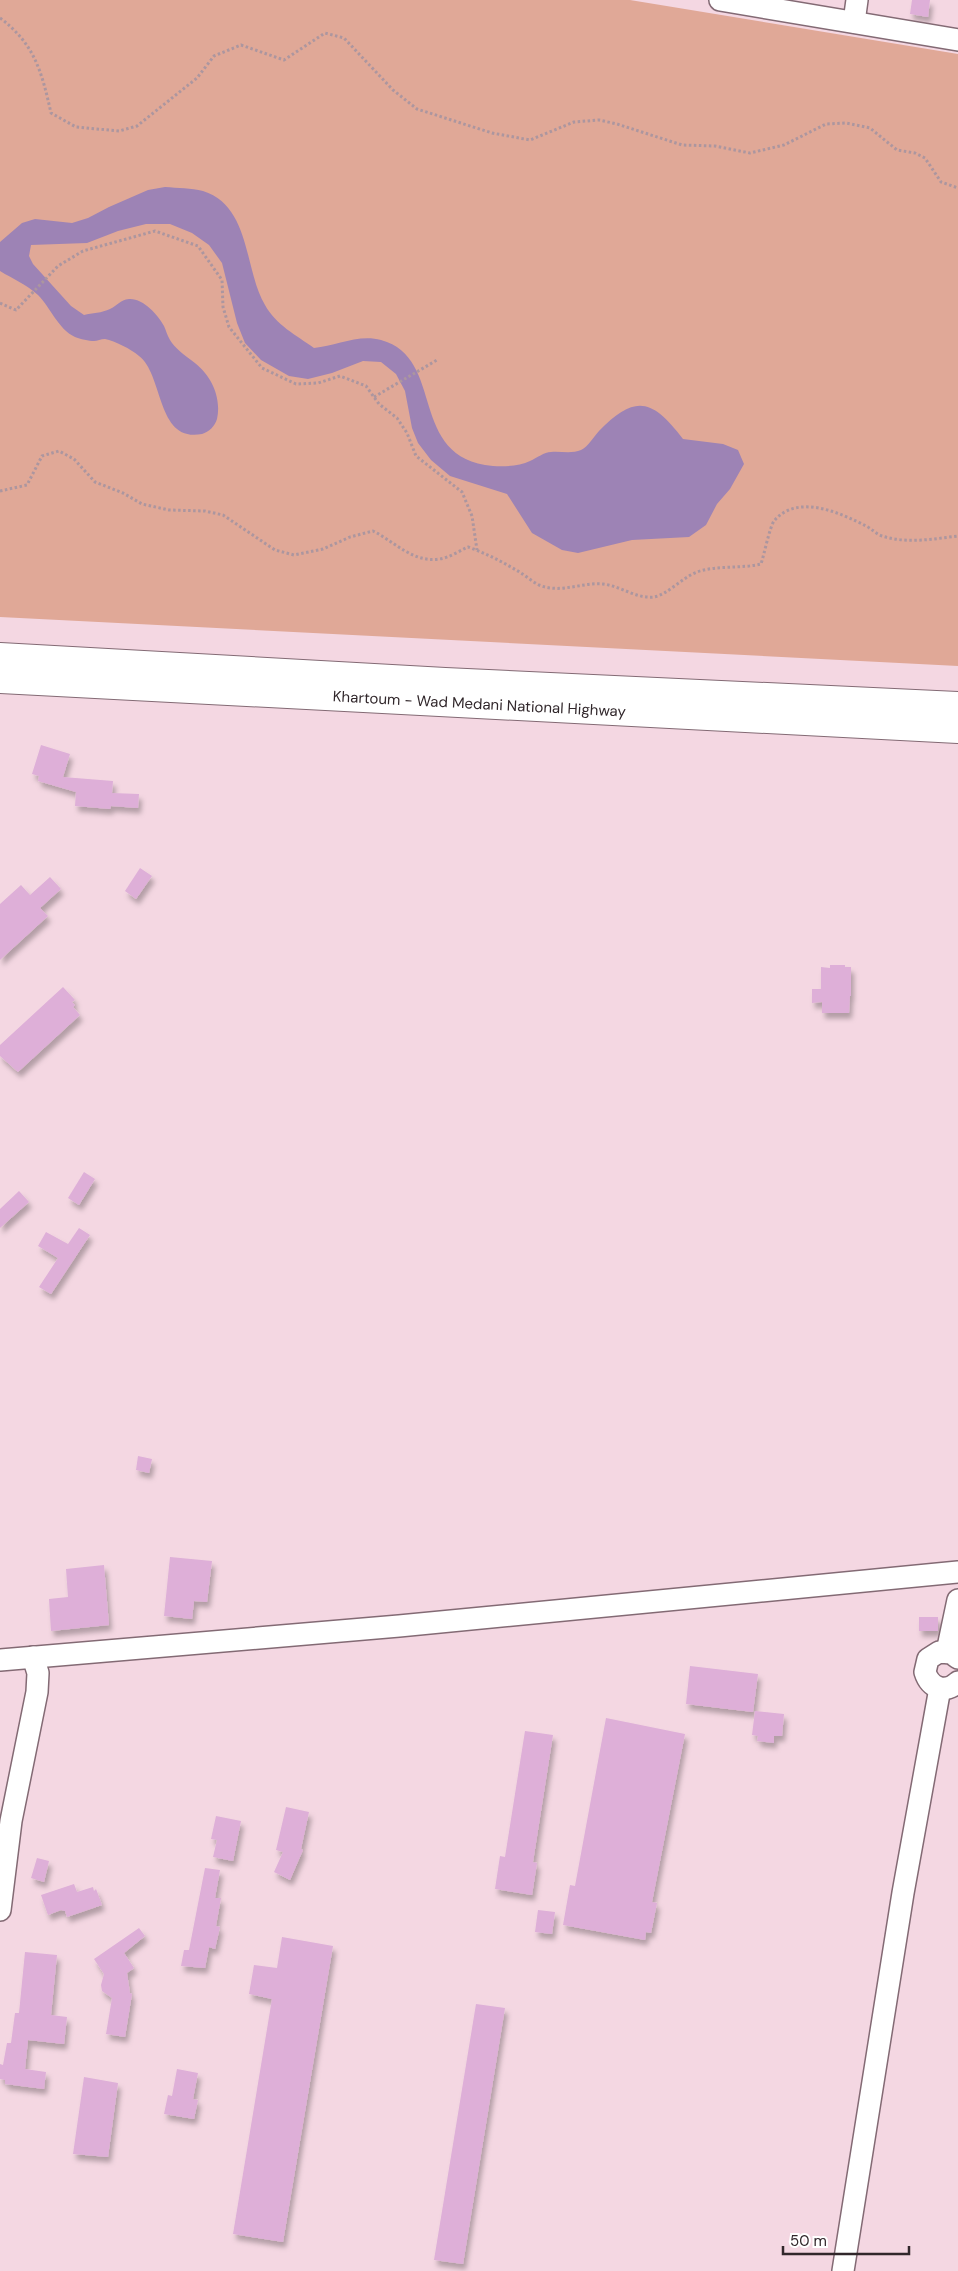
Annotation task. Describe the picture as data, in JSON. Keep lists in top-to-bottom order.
{
  "streets": {
    "highway": ["Khartoum - Wad Medani National Highway"]
  },
  "scale_bar": "50 m"
}
